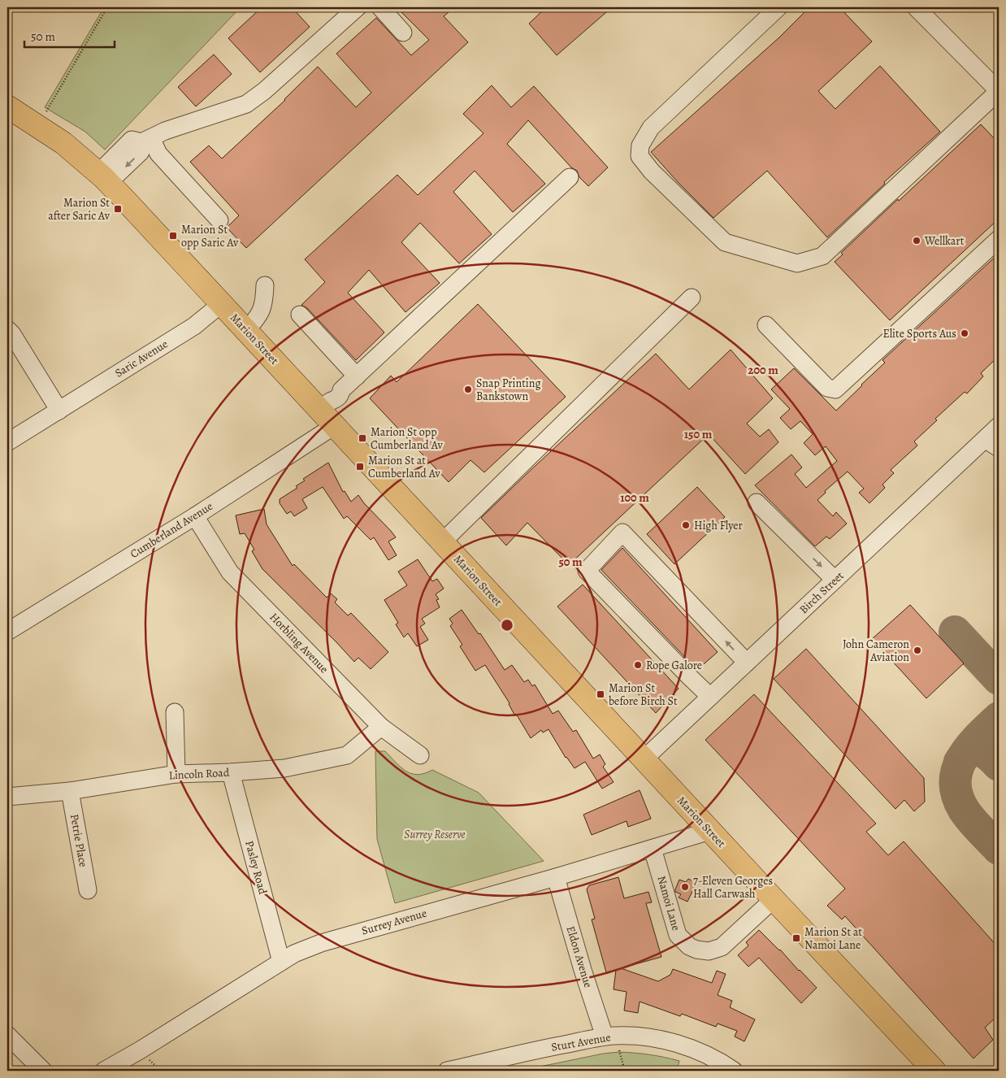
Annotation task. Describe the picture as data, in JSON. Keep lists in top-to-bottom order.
{
  "streets": {
    "main road": ["Marion Street"],
    "street": [
      "Saric Avenue",
      "Cumberland Avenue",
      "Birch Street",
      "Horbling Avenue",
      "Lincoln Road",
      "Petrie Place",
      "Pasley Road",
      "Namoi Lane",
      "Surrey Avenue",
      "Eldon Avenue",
      "Sturt Avenue"
    ]
  },
  "crossings": [
    ["Marion Street", "Saric Avenue"],
    ["Marion Street", "Cumberland Avenue"],
    ["Marion Street", "Birch Street"],
    ["Marion Street", "Namoi Lane"],
    ["Marion Street", "Surrey Avenue"],
    ["Cumberland Avenue", "Horbling Avenue"],
    ["Horbling Avenue", "Lincoln Road"],
    ["Lincoln Road", "Petrie Place"],
    ["Lincoln Road", "Pasley Road"],
    ["Pasley Road", "Surrey Avenue"],
    ["Namoi Lane", "Surrey Avenue"],
    ["Surrey Avenue", "Eldon Avenue"],
    ["Eldon Avenue", "Sturt Avenue"]
  ],
  "parks": ["Surrey Reserve"],
  "places": {
    "transit": [
      "Marion St after Saric Av",
      "Marion St opp Saric Av",
      "Marion St opp Cumberland Av",
      "Marion St at Cumberland Av",
      "Marion St before Birch St",
      "Marion St at Namoi Lane"
    ],
    "other": [
      "Wellkart",
      "Elite Sports Aus",
      "Snap Printing Bankstown",
      "High Flyer",
      "John Cameron Aviation",
      "Rope Galore",
      "7-Eleven Georges Hall Carwash"
    ]
  },
  "scale_bar": "50 m",
  "rings": [
    "200 m",
    "150 m",
    "100 m",
    "50 m"
  ]
}
